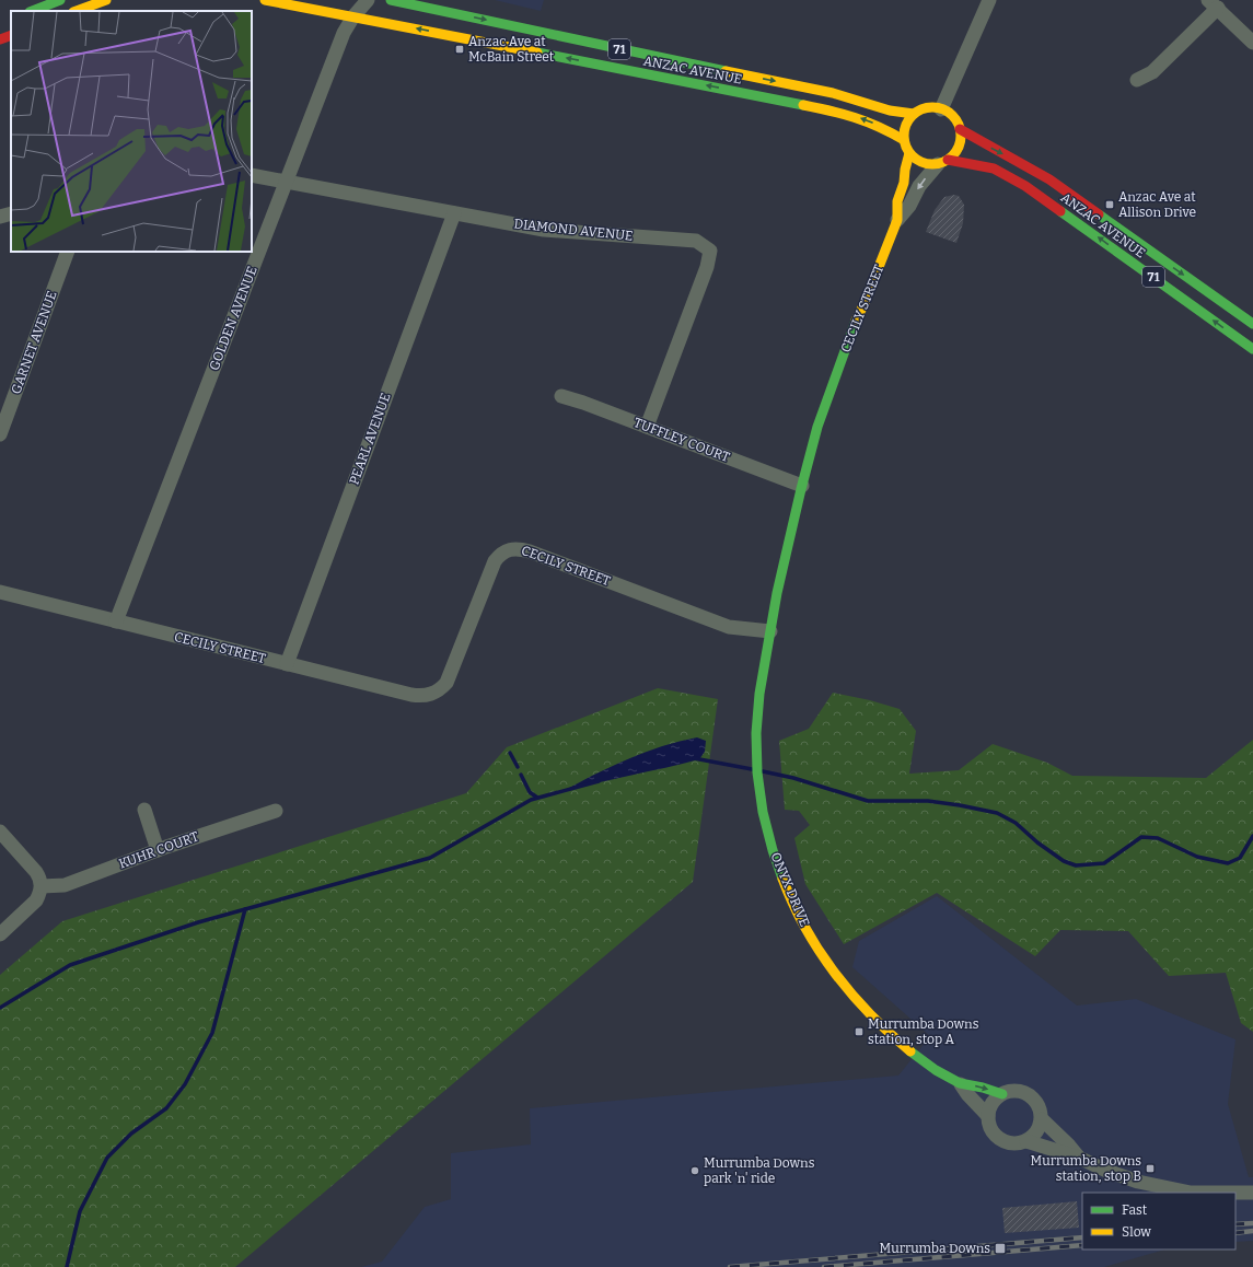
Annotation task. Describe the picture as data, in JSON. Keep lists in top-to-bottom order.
{
  "streets": {
    "main road": [
      "71",
      "ANZAC AVENUE",
      "CECILY STREET",
      "ONYX DRIVE"
    ],
    "street": [
      "DIAMOND AVENUE",
      "GOLDEN AVENUE",
      "GARNET AVENUE",
      "PEARL AVENUE",
      "TUFFLEY COURT",
      "KUHR COURT"
    ]
  },
  "crossings": [
    ["71", "ANZAC AVENUE"],
    ["71", "CECILY STREET"],
    ["ANZAC AVENUE", "CECILY STREET"],
    ["ANZAC AVENUE", "GOLDEN AVENUE"],
    ["DIAMOND AVENUE", "GOLDEN AVENUE"],
    ["DIAMOND AVENUE", "PEARL AVENUE"],
    ["DIAMOND AVENUE", "TUFFLEY COURT"],
    ["CECILY STREET", "GOLDEN AVENUE"],
    ["CECILY STREET", "PEARL AVENUE"],
    ["CECILY STREET", "TUFFLEY COURT"],
    ["CECILY STREET", "ONYX DRIVE"]
  ],
  "places": {
    "transit": [
      "Anzac Ave at McBain Street",
      "Anzac Ave at Allison Drive",
      "Murrumba Downs station, stop A",
      "Murrumba Downs station, stop B",
      "Murrumba Downs"
    ],
    "other": ["Murrumba Downs park 'n' ride"]
  },
  "legend": ["Fast", "Slow"]
}
